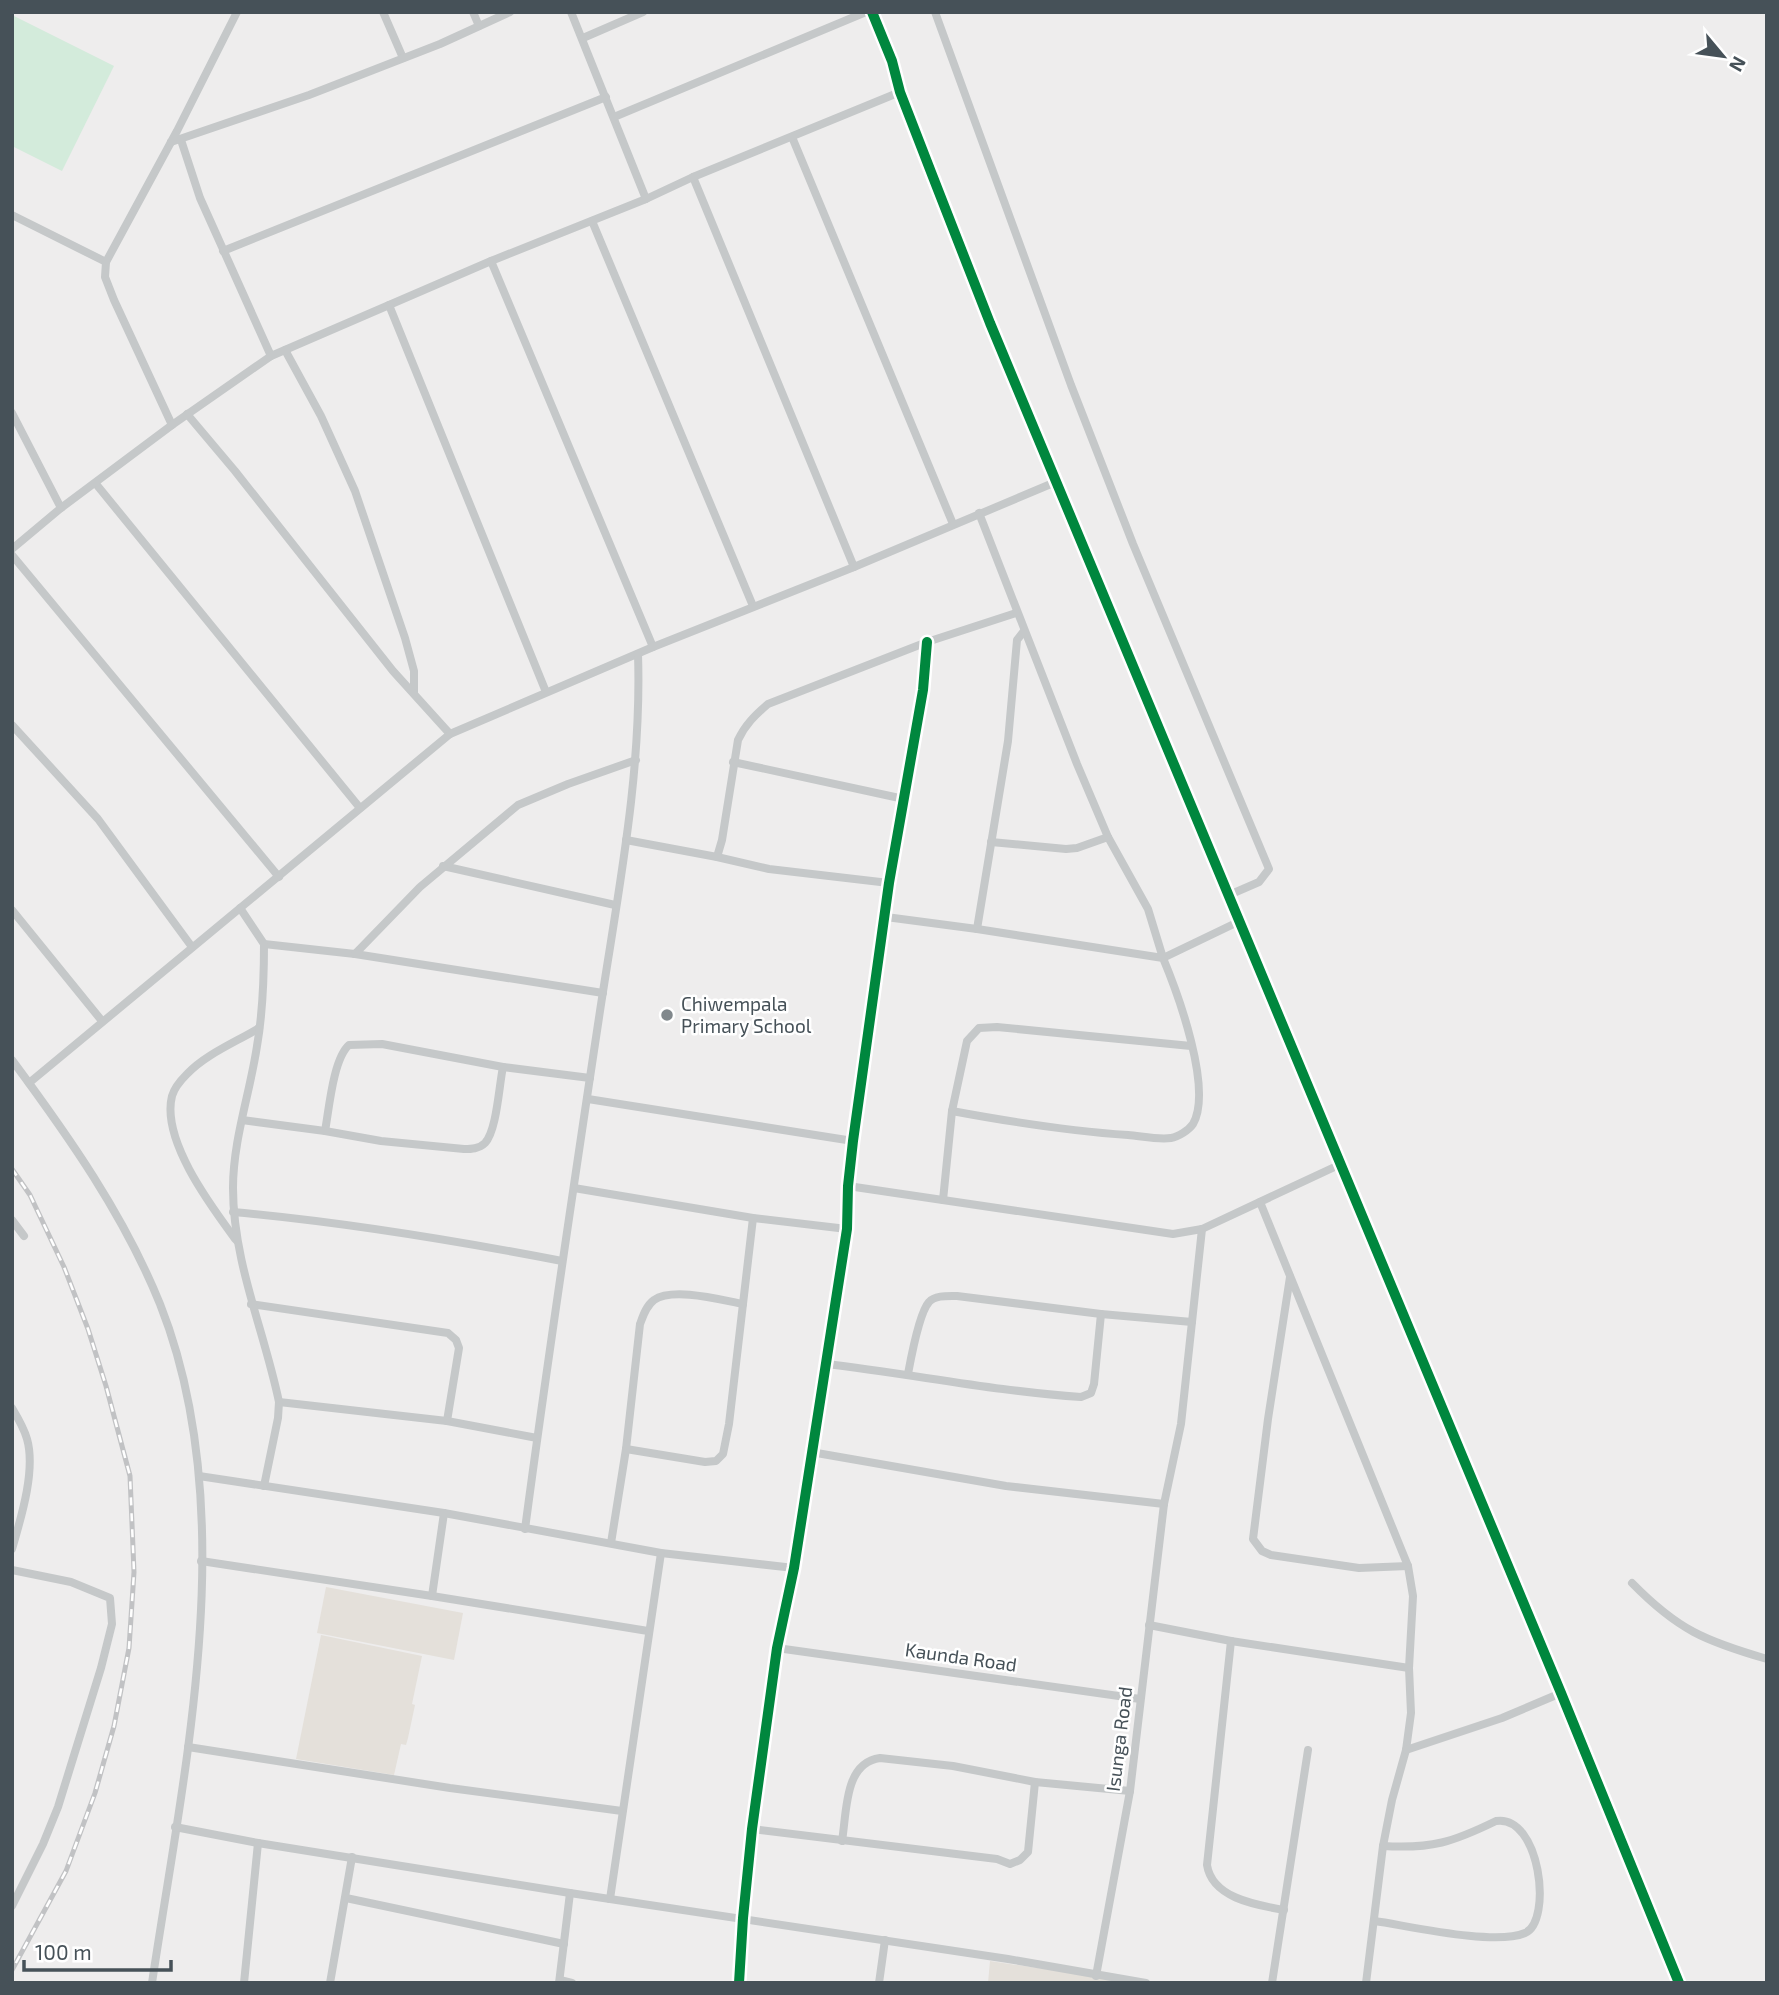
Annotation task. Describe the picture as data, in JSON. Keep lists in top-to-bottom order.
{
  "streets": {
    "street": ["Kaunda Road", "Isunga Road"]
  },
  "crossings": [
    ["Kaunda Road", "Isunga Road"]
  ],
  "places": ["Chiwempala Primary School"],
  "scale_bar": "100 m",
  "north": "bottom right"
}
